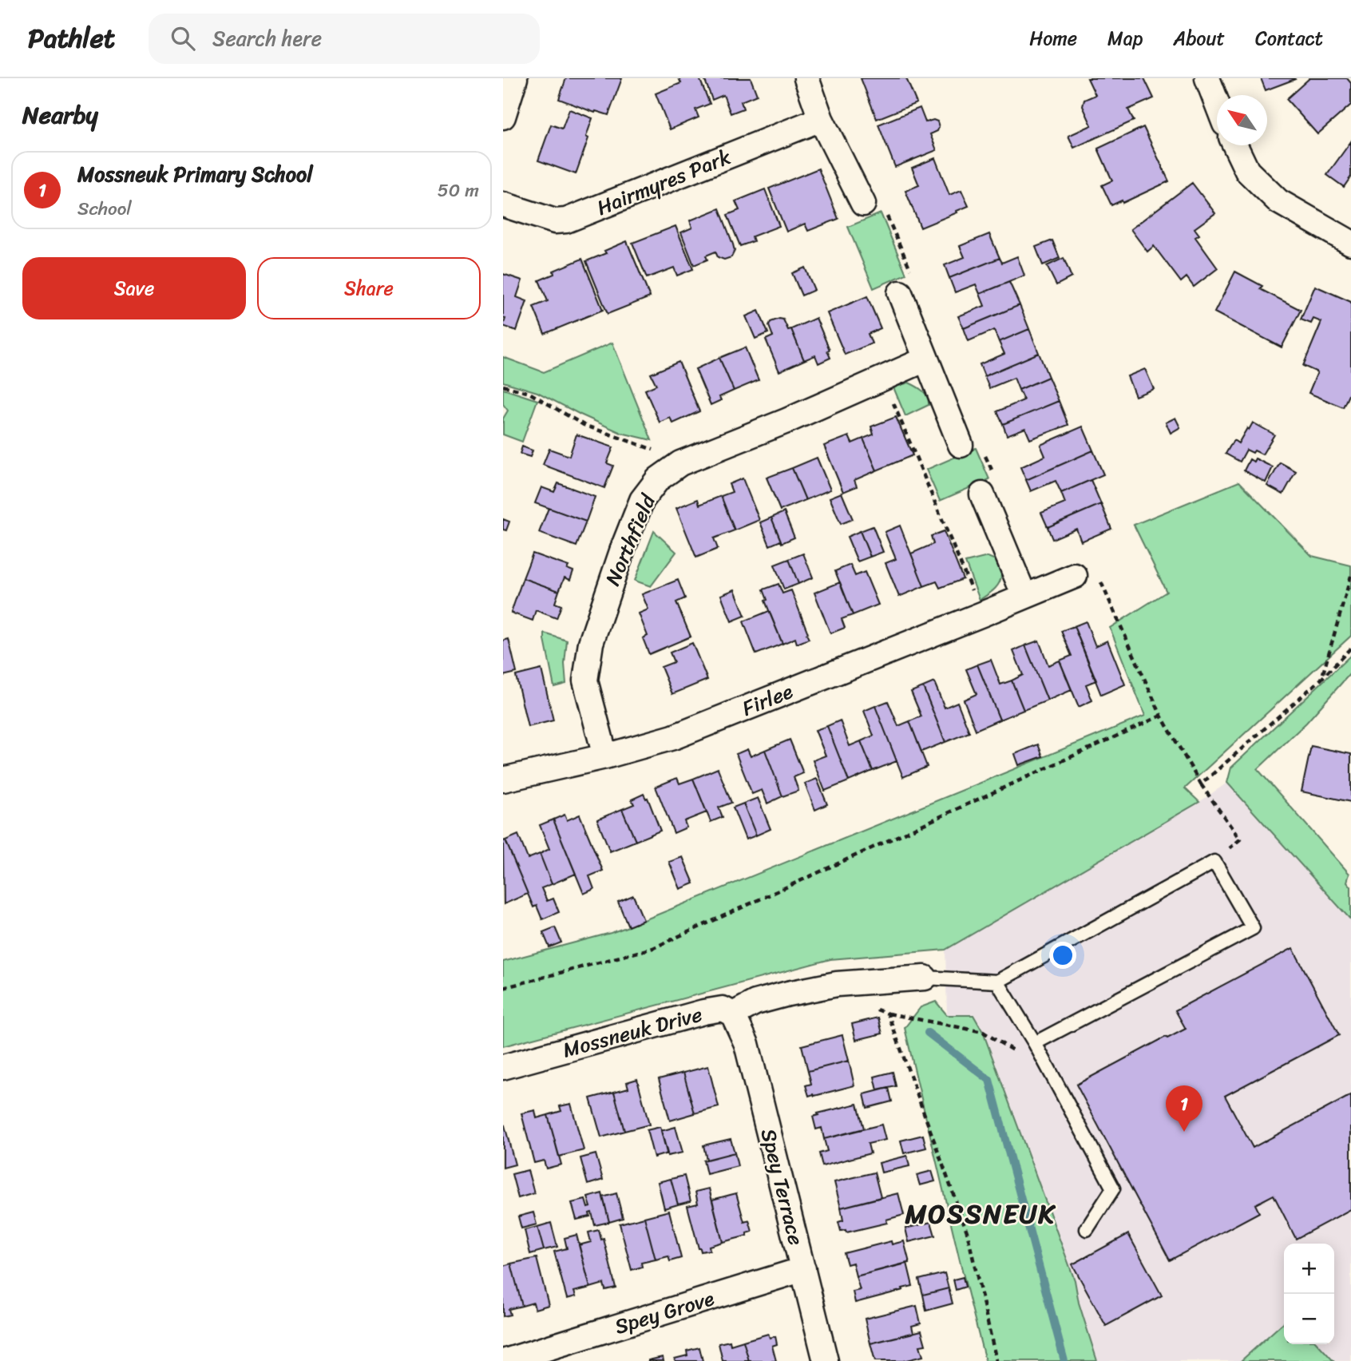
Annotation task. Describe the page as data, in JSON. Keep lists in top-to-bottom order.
{
  "streets": {
    "street": [
      "Hairmyres Park",
      "Northfield",
      "Firlee",
      "Mossneuk Drive",
      "Spey Terrace",
      "Spey Grove"
    ]
  },
  "crossings": [
    ["Northfield", "Firlee"],
    ["Mossneuk Drive", "Spey Terrace"],
    ["Spey Terrace", "Spey Grove"]
  ],
  "districts": ["MOSSNEUK"],
  "north": "top left",
  "page": {
    "header": "Pathlet",
    "search": "Search here",
    "nav": [
      "Home",
      "Map",
      "About",
      "Contact"
    ],
    "heading": "Nearby",
    "list": [
      {
        "mark": "1",
        "name": "Mossneuk Primary School",
        "note": "School",
        "value": "50 m"
      }
    ],
    "buttons": ["Save", "Share"],
    "pins": "1",
    "map_buttons": ["+", "−"]
  }
}
